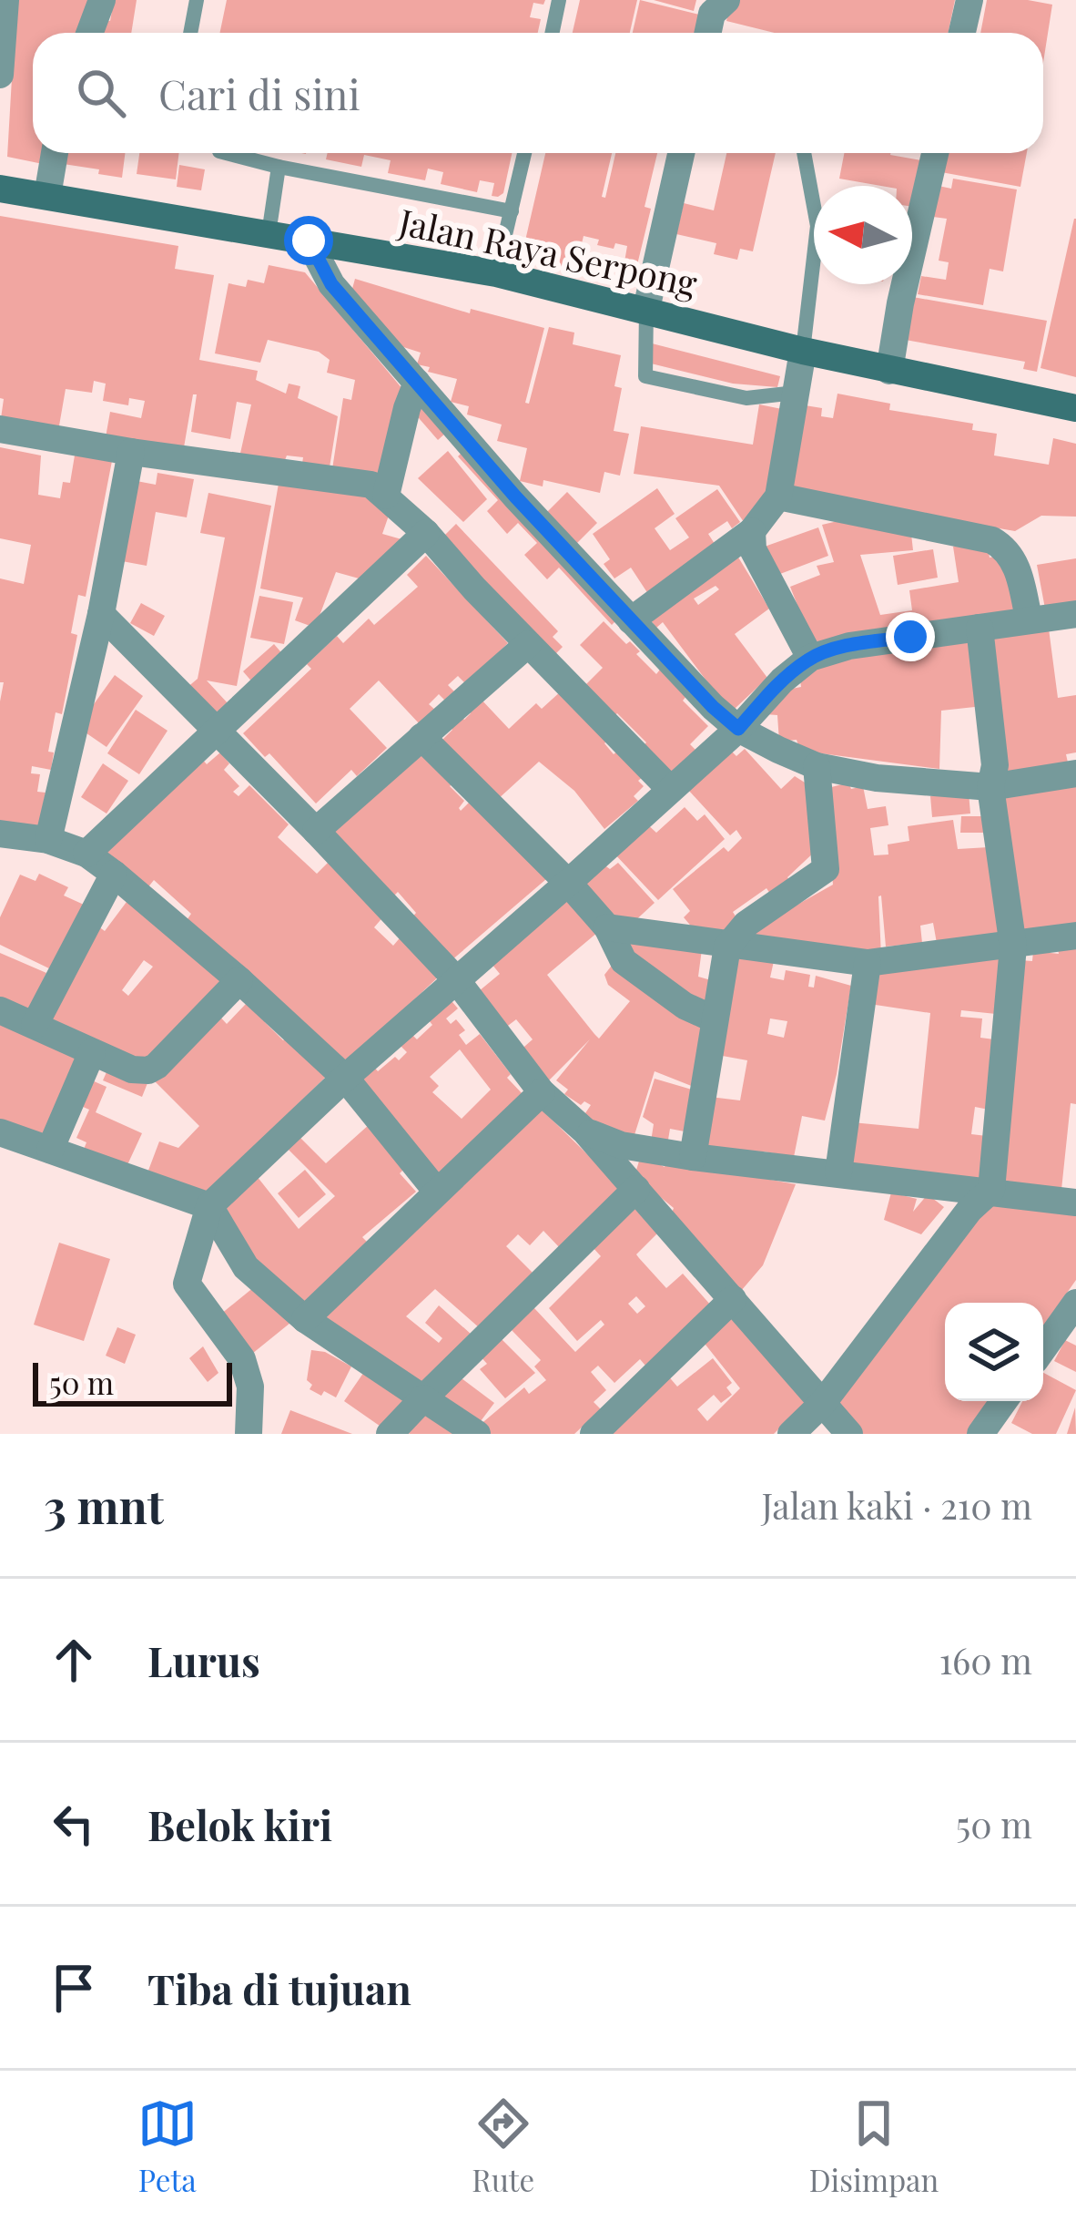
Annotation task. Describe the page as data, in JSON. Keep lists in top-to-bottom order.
{
  "streets": {
    "main road": ["Jalan Raya Serpong"]
  },
  "scale_bar": "50 m",
  "north": "left",
  "page": {
    "search": "Cari di sini",
    "scale": "50 m",
    "heading": ["3 mnt", "Jalan kaki · 210 m"],
    "list": [
      ["Lurus", "160 m"],
      ["Belok kiri", "50 m"],
      "Tiba di tujuan"
    ],
    "nav": ["Peta", "Rute", "Disimpan"]
  }
}
